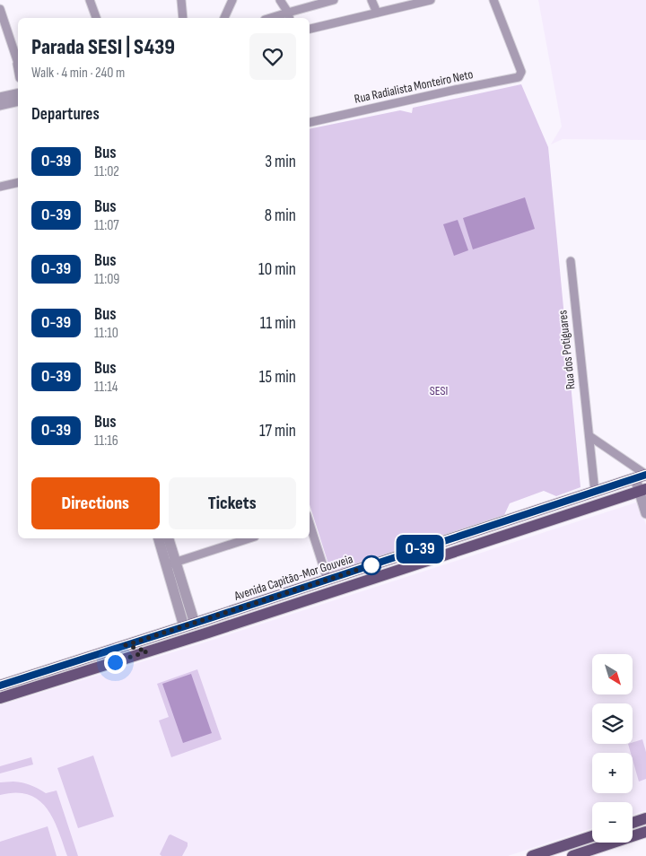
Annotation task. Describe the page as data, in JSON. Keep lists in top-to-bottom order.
{
  "streets": {
    "main road": ["Avenida Capitão-Mor Gouveia"],
    "street": ["Rua Radialista Monteiro Neto", "Rua dos Potiguares"]
  },
  "crossings": [
    ["Rua dos Potiguares", "Avenida Capitão-Mor Gouveia"]
  ],
  "parks": ["SESI"],
  "lines": ["bus line O-39"],
  "north": "bottom right",
  "page": {
    "on_map": "O-39",
    "heading": [
      ["Parada SESI | S439", "Walk · 4 min · 240 m"],
      "Departures"
    ],
    "list": [
      {
        "mark": "O-39",
        "name": "Bus",
        "note": "11:02",
        "value": "3 min"
      },
      {
        "mark": "O-39",
        "name": "Bus",
        "note": "11:07",
        "value": "8 min"
      },
      {
        "mark": "O-39",
        "name": "Bus",
        "note": "11:09",
        "value": "10 min"
      },
      {
        "mark": "O-39",
        "name": "Bus",
        "note": "11:10",
        "value": "11 min"
      },
      {
        "mark": "O-39",
        "name": "Bus",
        "note": "11:14",
        "value": "15 min"
      },
      {
        "mark": "O-39",
        "name": "Bus",
        "note": "11:16",
        "value": "17 min"
      }
    ],
    "buttons": ["Directions", "Tickets"],
    "map_buttons": ["+", "−"]
  }
}
